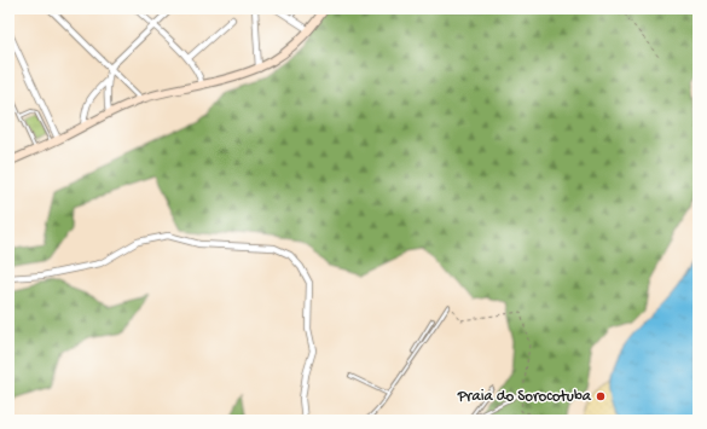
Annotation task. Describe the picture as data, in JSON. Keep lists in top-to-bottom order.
{
  "places": ["Praia do Sorocotuba"]
}
